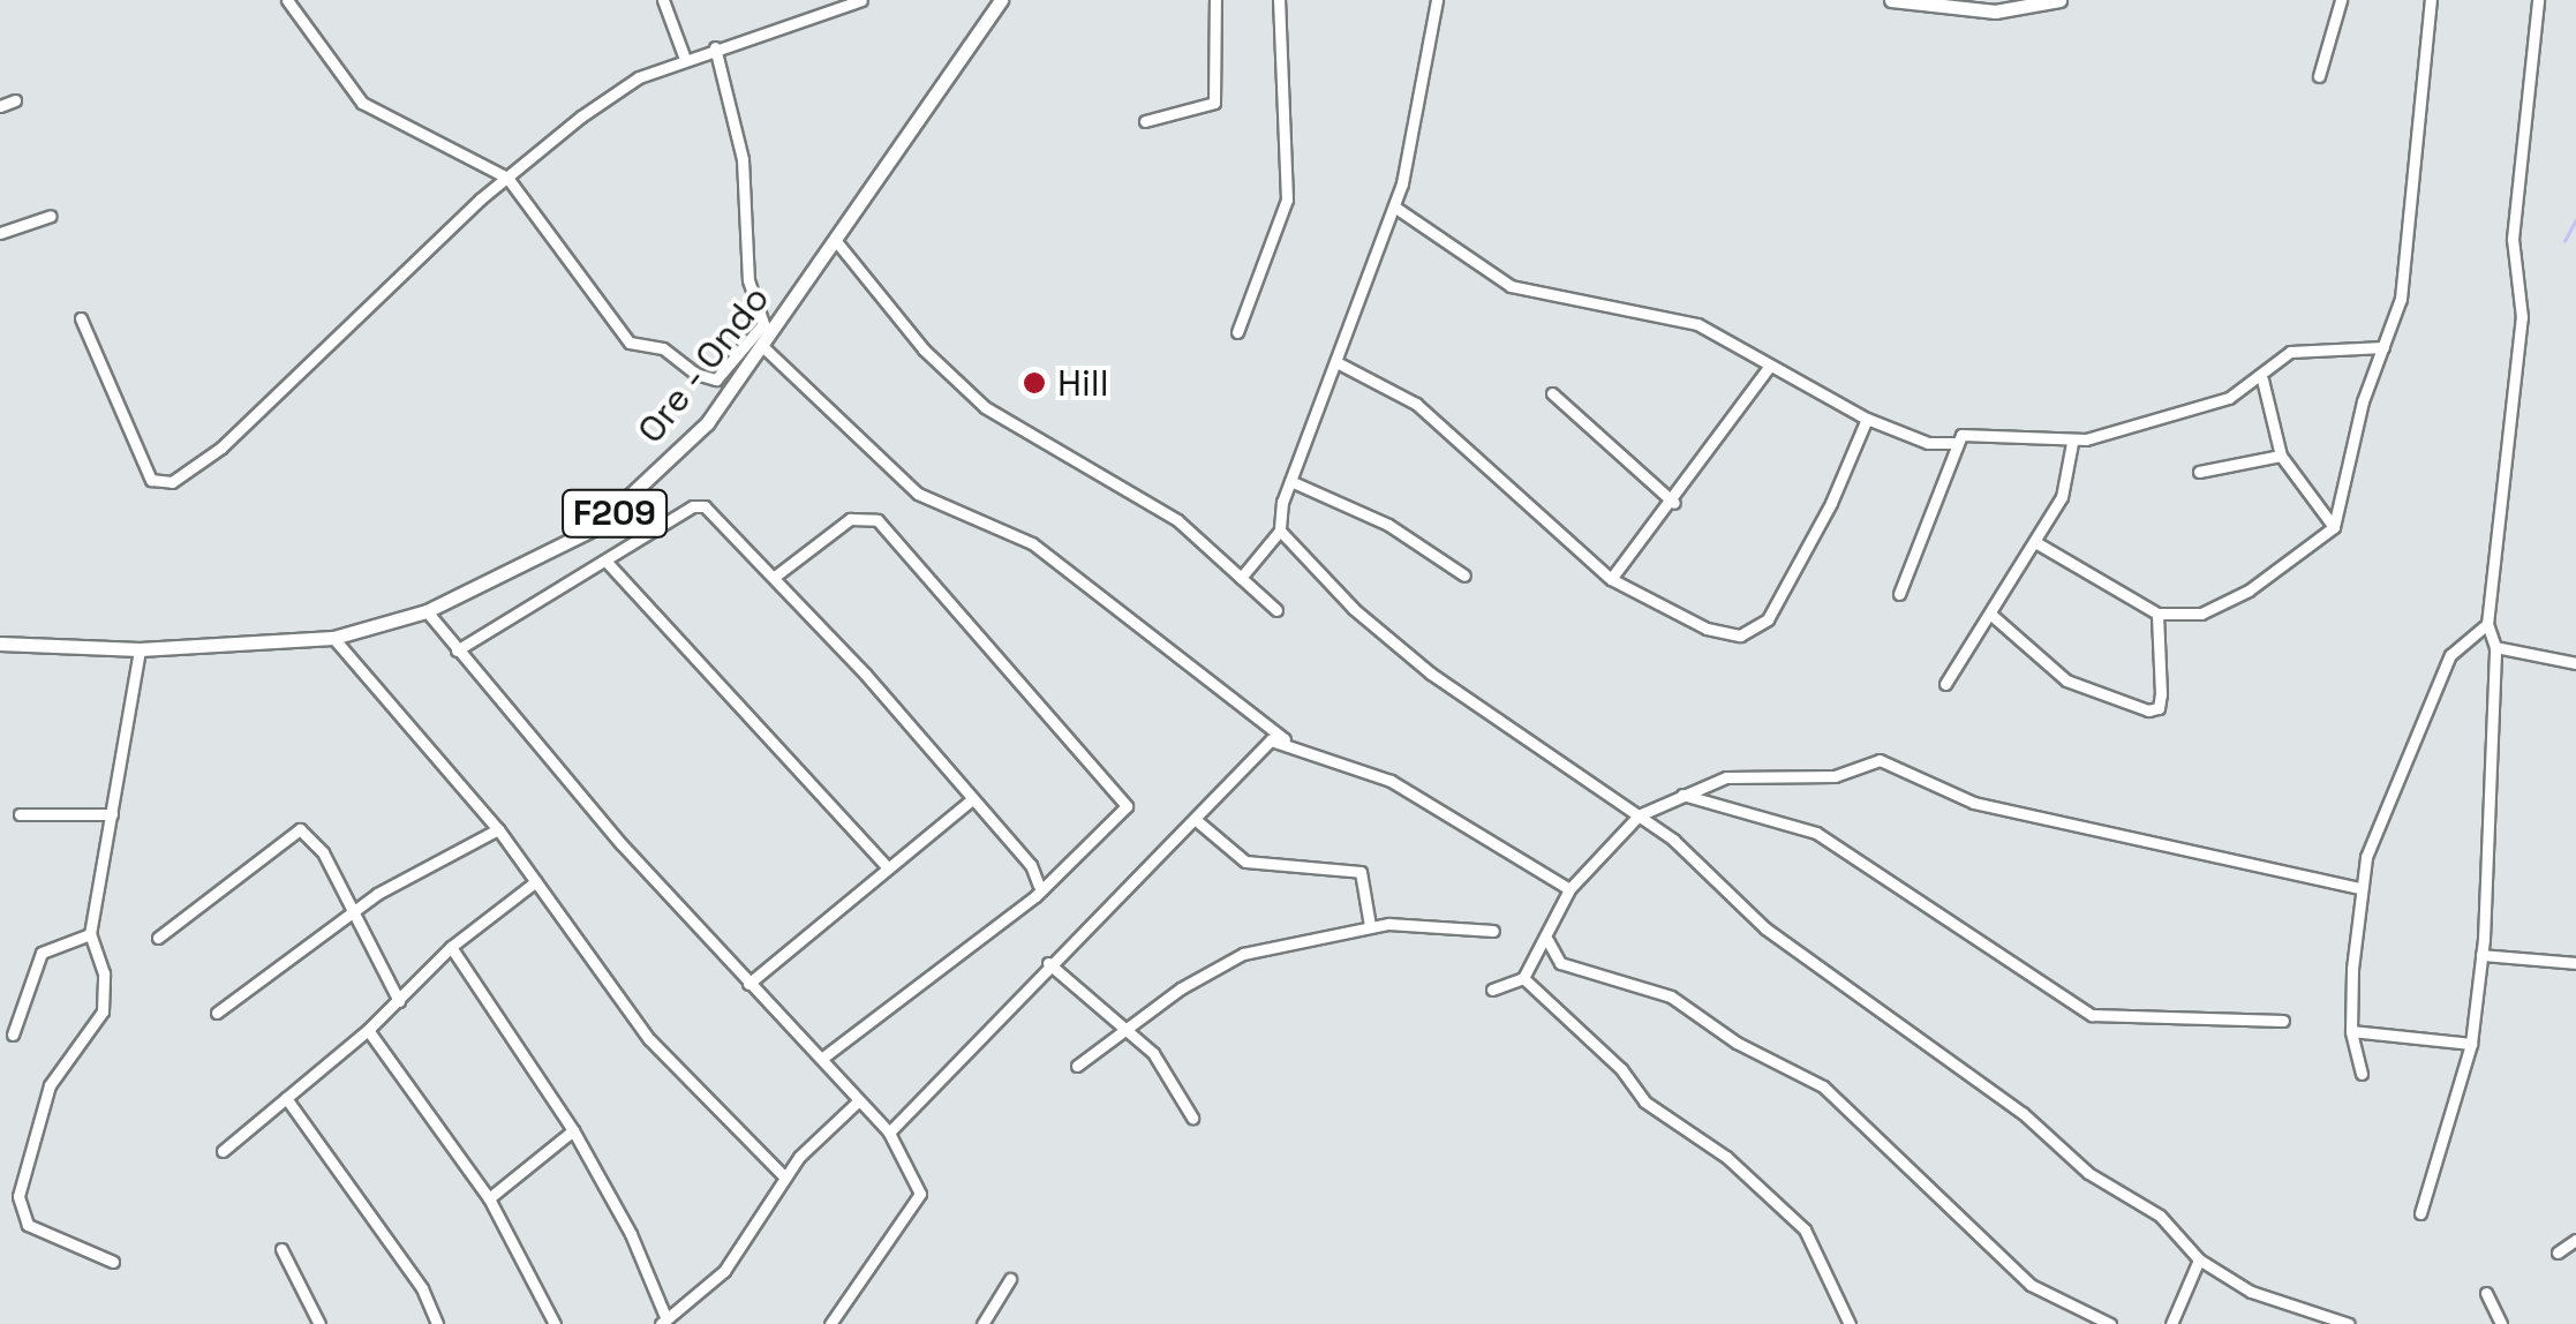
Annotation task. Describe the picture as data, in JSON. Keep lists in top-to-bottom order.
{
  "streets": {
    "main road": ["Ore - Ondo", "F209"]
  },
  "places": ["Hill"]
}
